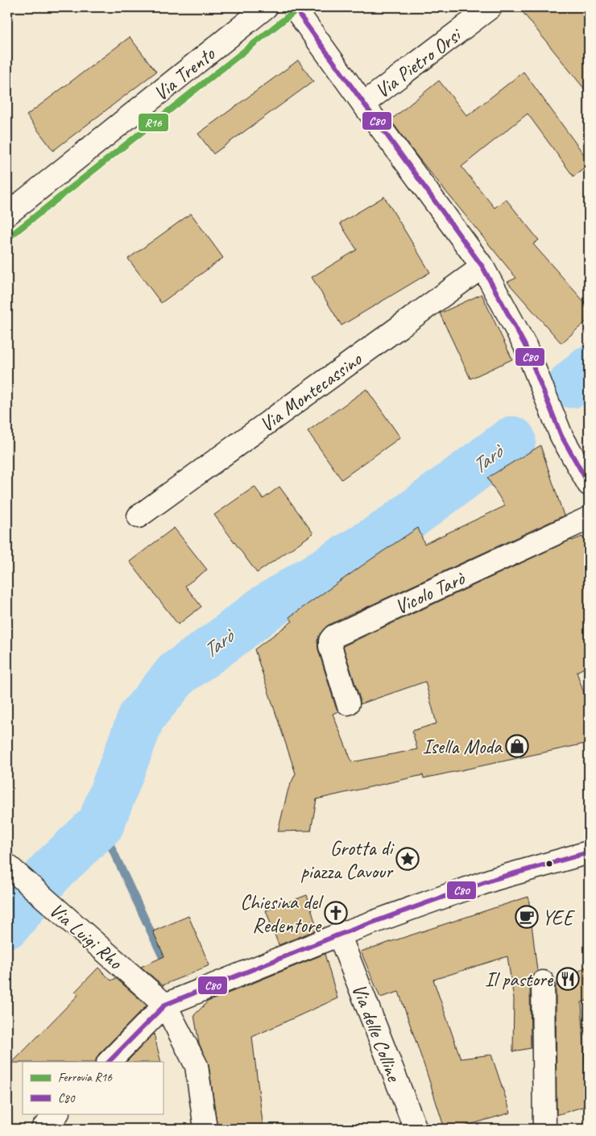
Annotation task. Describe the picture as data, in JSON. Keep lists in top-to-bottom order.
{
  "streets": {
    "street": [
      "Via Pietro Orsi",
      "Via Trento",
      "Via Montecassino",
      "Vicolo Tarò",
      "Via Luigi Rho",
      "Via delle Colline"
    ]
  },
  "water": ["Tarò"],
  "places": {
    "shop": ["Isella Moda"],
    "place": ["Grotta di piazza Cavour"],
    "church": ["Chiesina del Redentore"],
    "cafe": ["YEE"],
    "restaurant": ["Il pastore"]
  },
  "lines": ["rail line R16", "transit line C80"],
  "legend": ["Ferrovia R16", "C80"]
}
